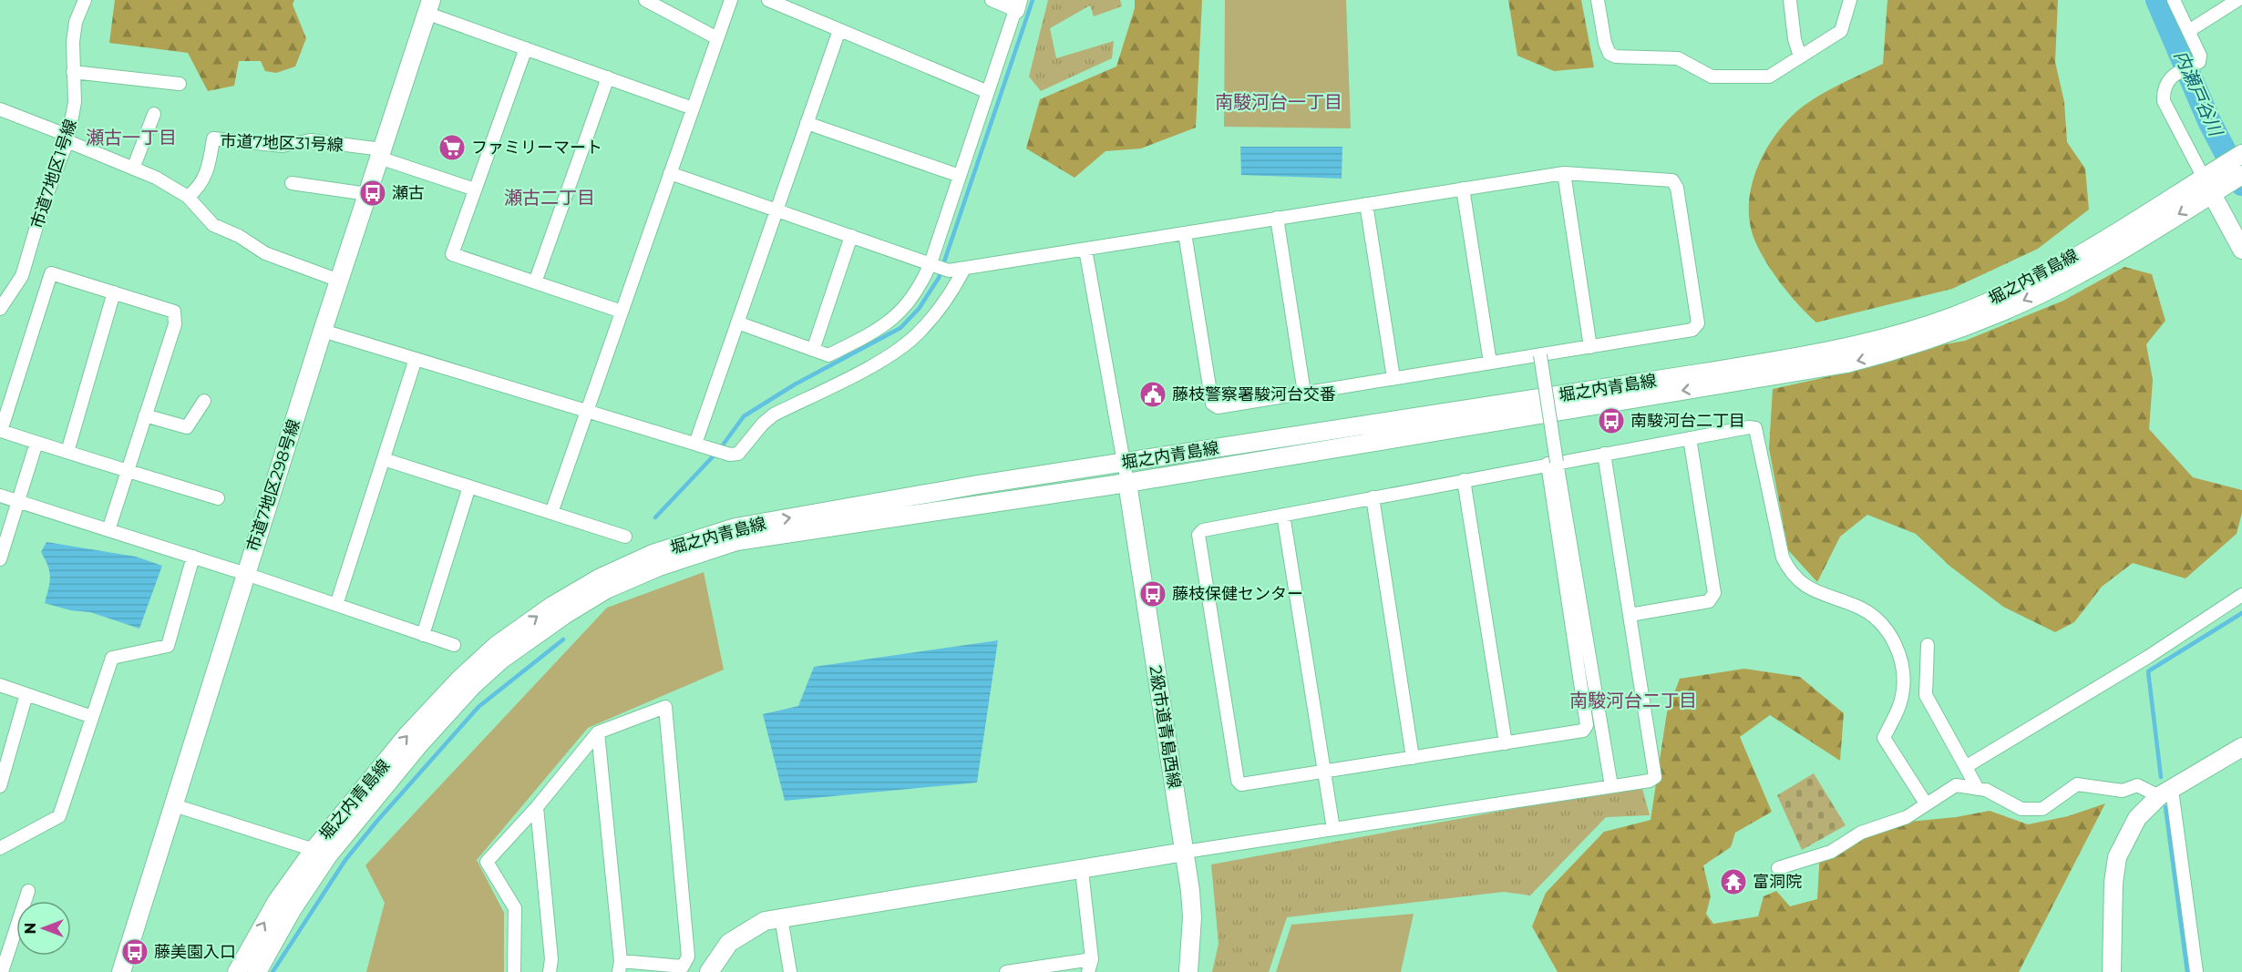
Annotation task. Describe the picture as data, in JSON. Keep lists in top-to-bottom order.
{
  "streets": {
    "main road": ["堀之内青島線", "市道7地区298号線", "2級市道青島西線"],
    "street": ["市道7地区31号線", "市道7地区1号線"]
  },
  "crossings": [
    ["市道7地区31号線", "市道7地区298号線"],
    ["堀之内青島線", "2級市道青島西線"]
  ],
  "districts": [
    "南駿河台一丁目",
    "瀬古一丁目",
    "瀬古二丁目",
    "南駿河台二丁目"
  ],
  "water": ["内瀬戸谷川"],
  "places": {
    "supermarket": ["ファミリーマート"],
    "bus stop": [
      "瀬古",
      "南駿河台二丁目",
      "藤枝保健センター",
      "藤美園入口"
    ],
    "public building": ["藤枝警察署駿河台交番"],
    "temple": ["富洞院"]
  },
  "north": "left"
}
